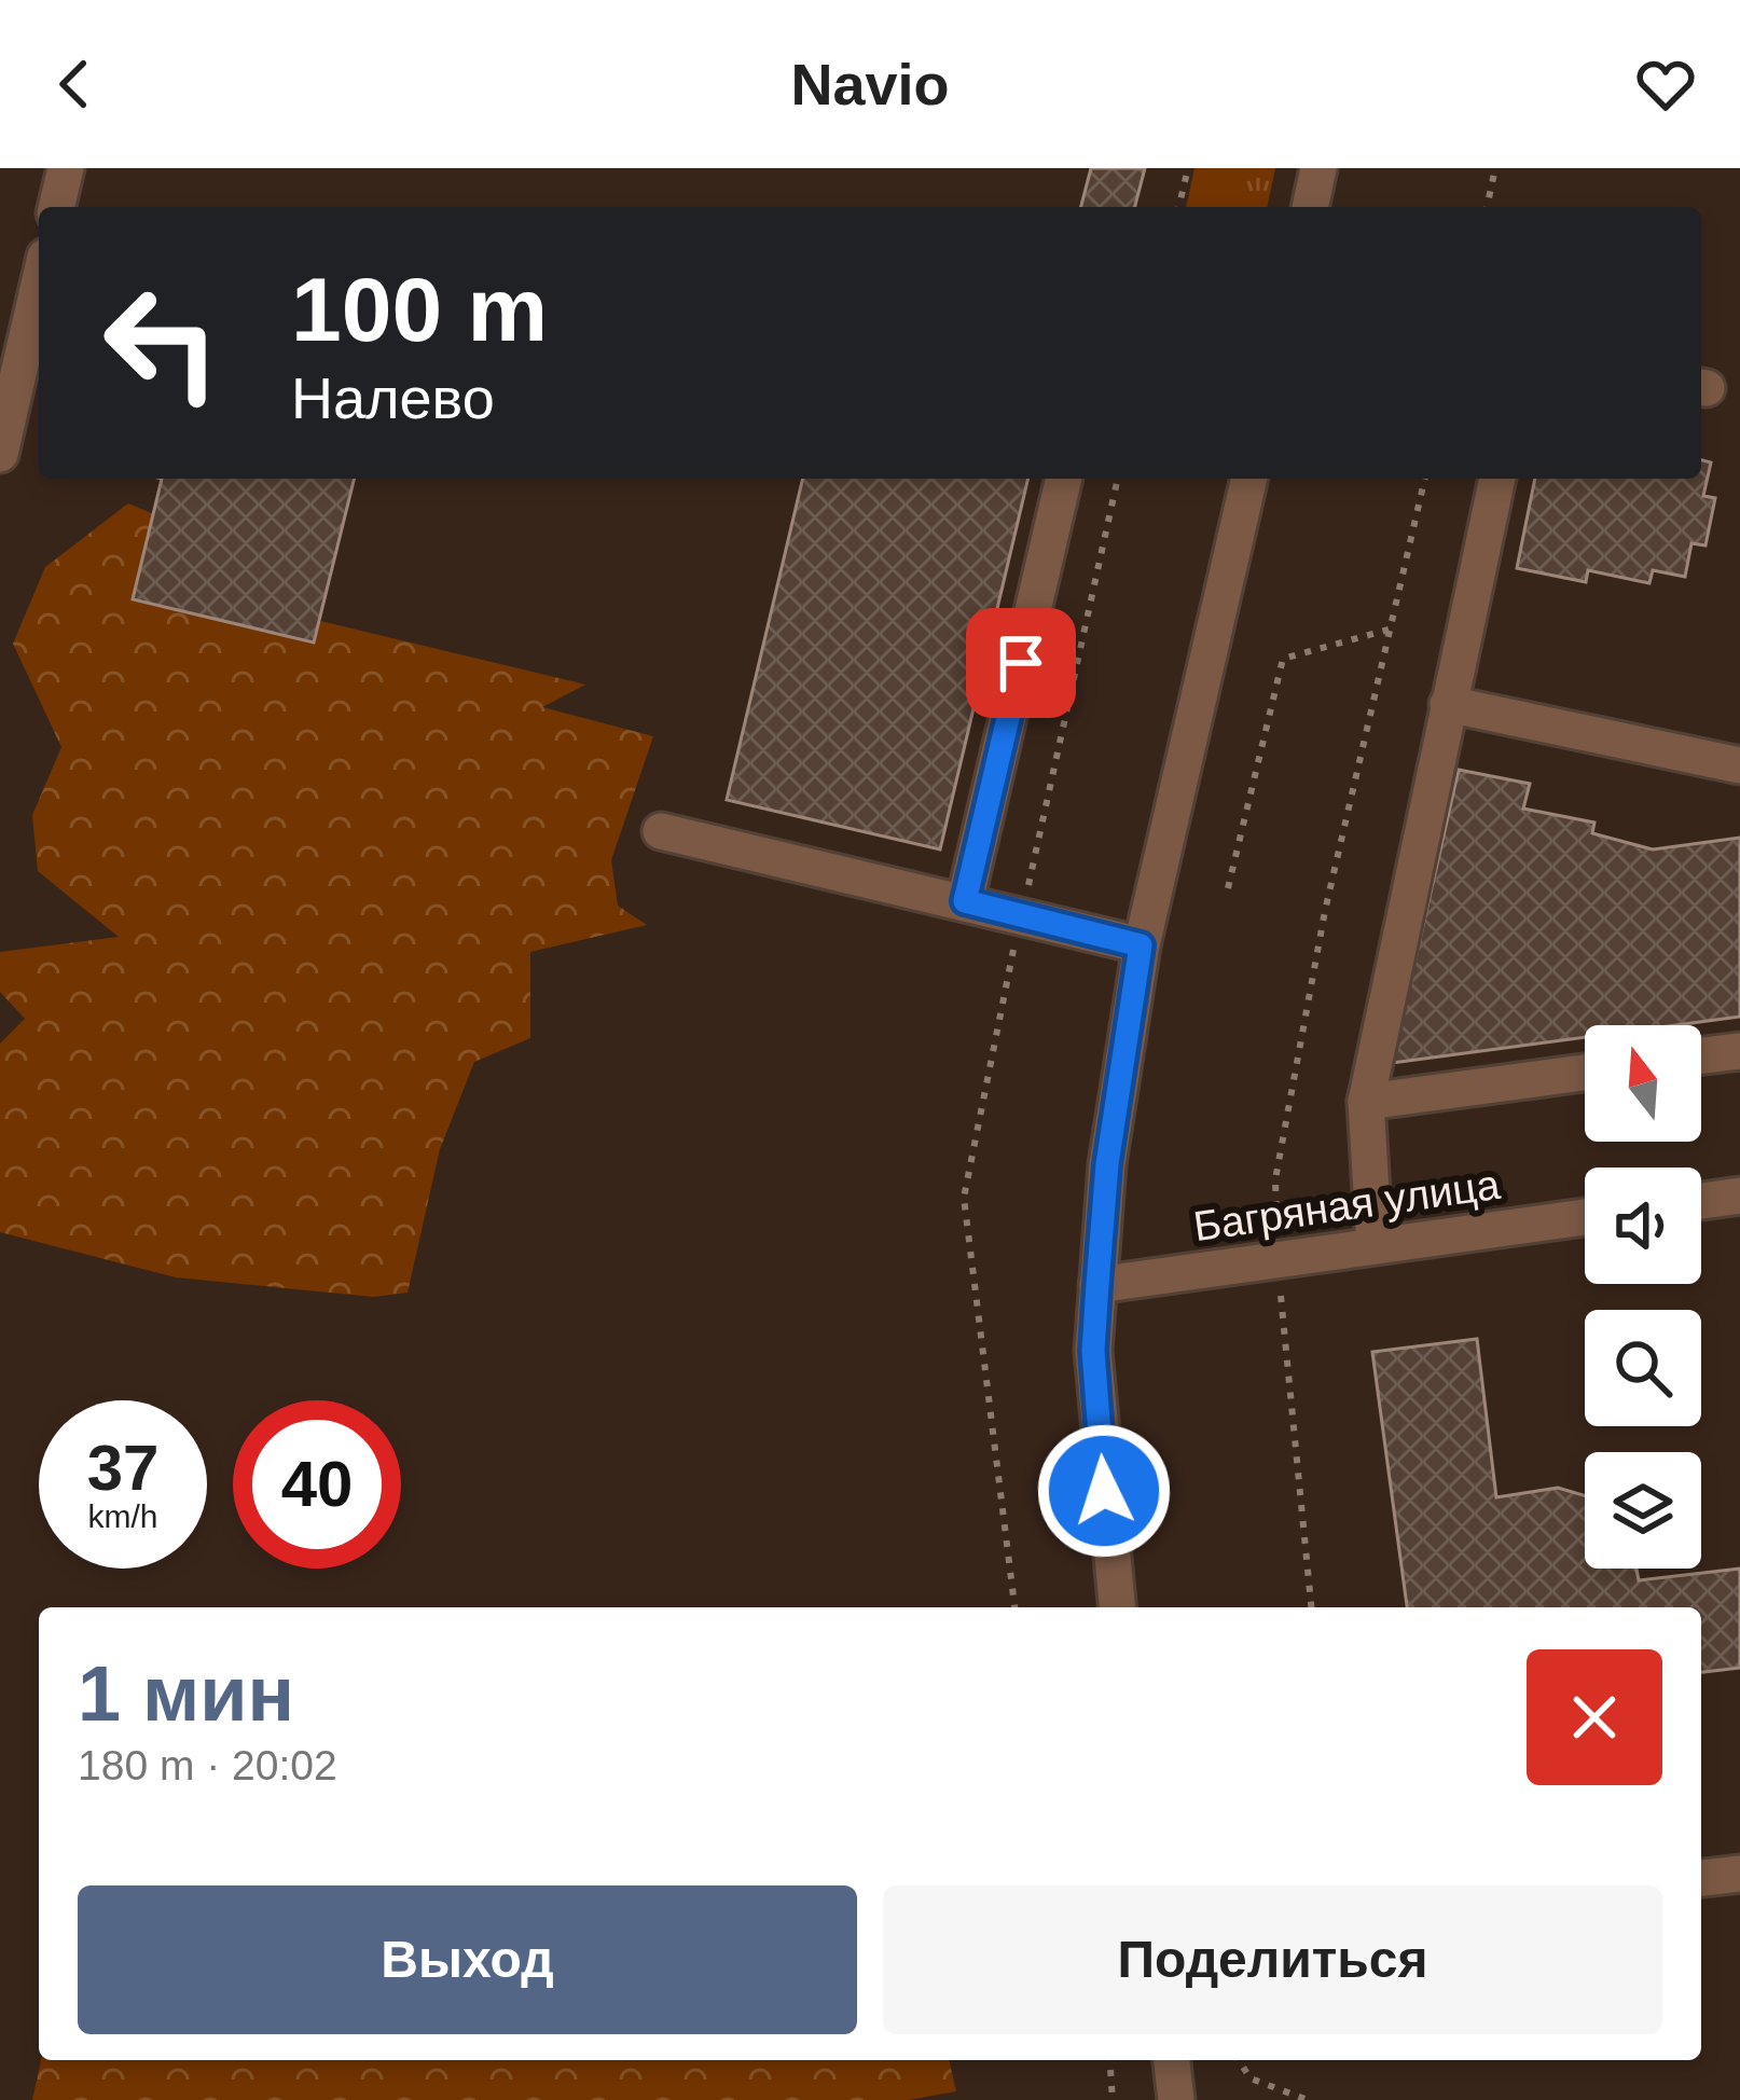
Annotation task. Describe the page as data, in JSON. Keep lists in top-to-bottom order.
{
  "streets": {
    "street": ["Багряная улица"]
  },
  "north": "top",
  "page": {
    "header": "Navio",
    "turn": ["100 m", "Налево"],
    "speed": "37 km/h",
    "limit": "40",
    "heading": ["1 мин", "180 m · 20:02"],
    "buttons": ["Выход", "Поделиться"]
  }
}
